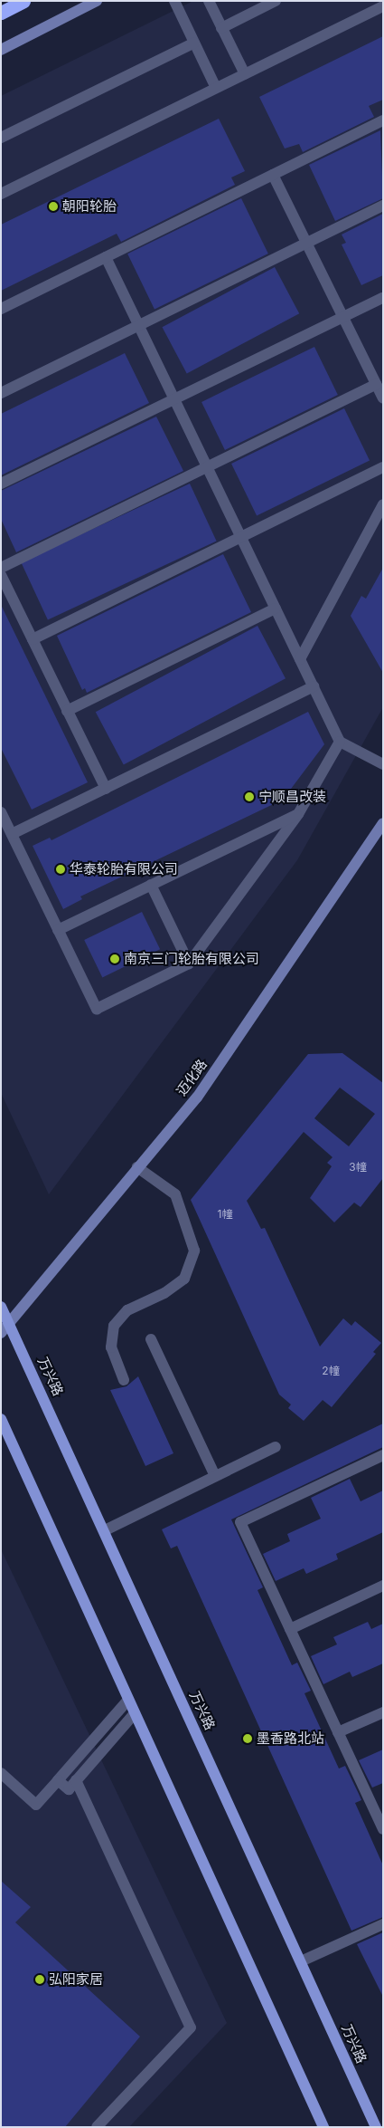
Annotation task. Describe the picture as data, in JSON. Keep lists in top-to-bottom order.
{
  "streets": {
    "main road": ["万兴路"],
    "street": ["迈化路"]
  },
  "crossings": [
    ["迈化路", "万兴路"]
  ],
  "places": [
    "朝阳轮胎",
    "宁顺昌改装",
    "华泰轮胎有限公司",
    "南京三门轮胎有限公司",
    "墨香路北站",
    "弘阳家居"
  ],
  "house_numbers": ["3幢", "1幢", "2幢"]
}
